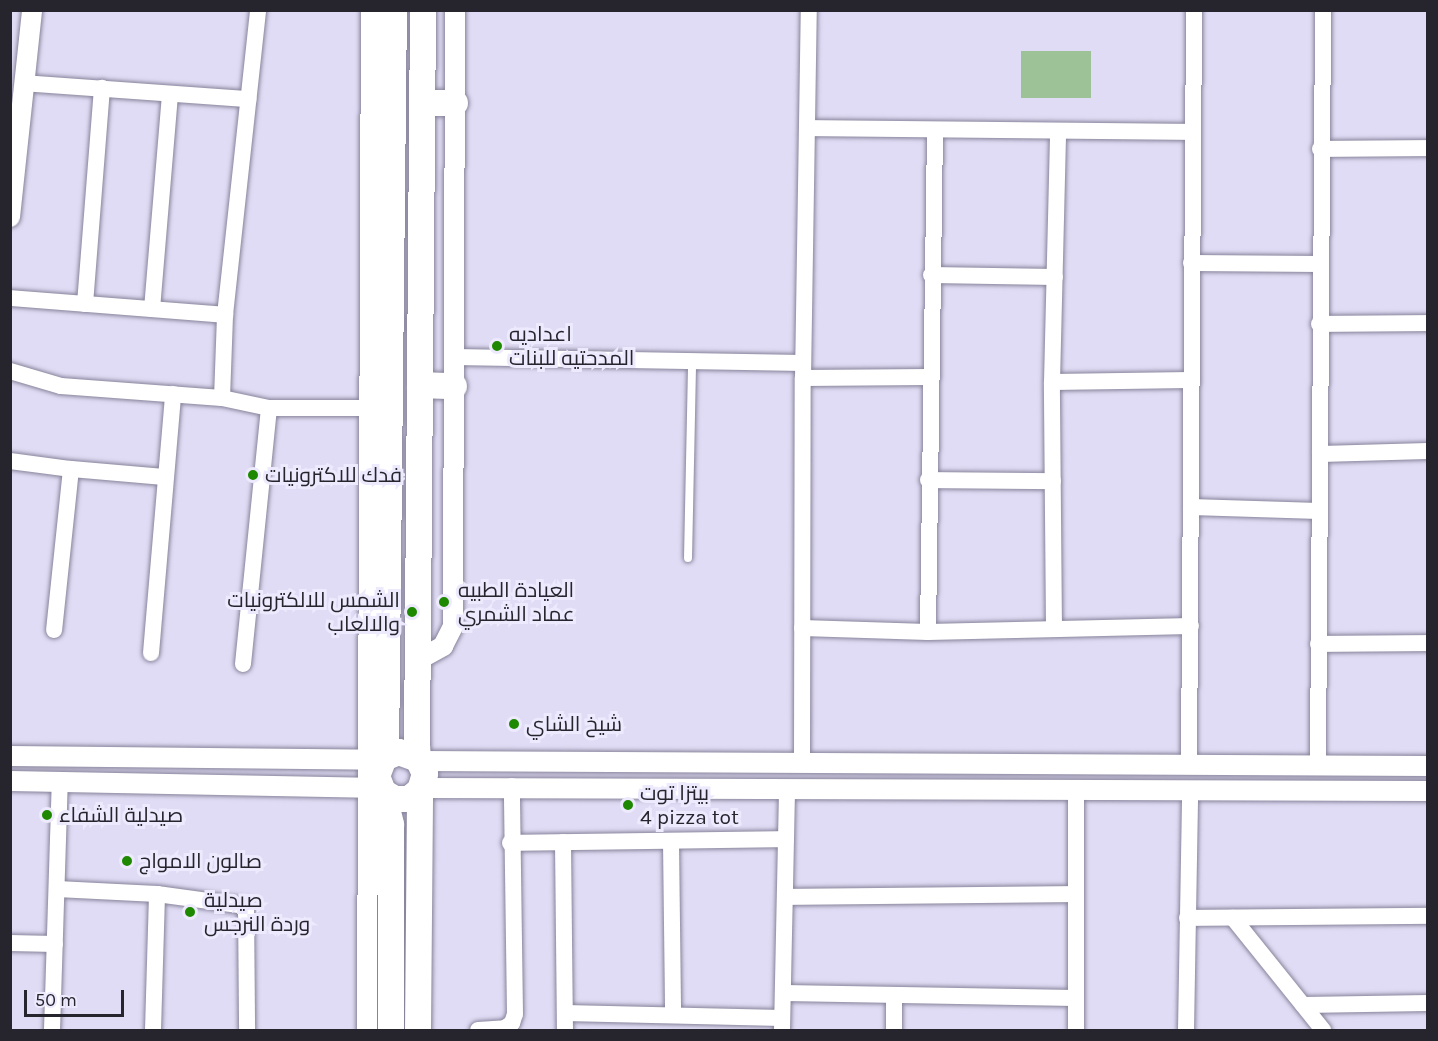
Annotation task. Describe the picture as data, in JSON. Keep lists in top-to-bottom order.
{
  "places": [
    "اعداديه المدحتيه للبنات",
    "فدك للاكترونيات",
    "العيادة الطبيه عماد الشمري",
    "الشمس للالكترونيات والالعاب",
    "شيخ الشاي",
    "بيتزا توت 4 pizza tot",
    "صيدلية الشفاء",
    "صالون الامواج",
    "صيدلية وردة النرجس"
  ],
  "scale_bar": "50 m"
}
